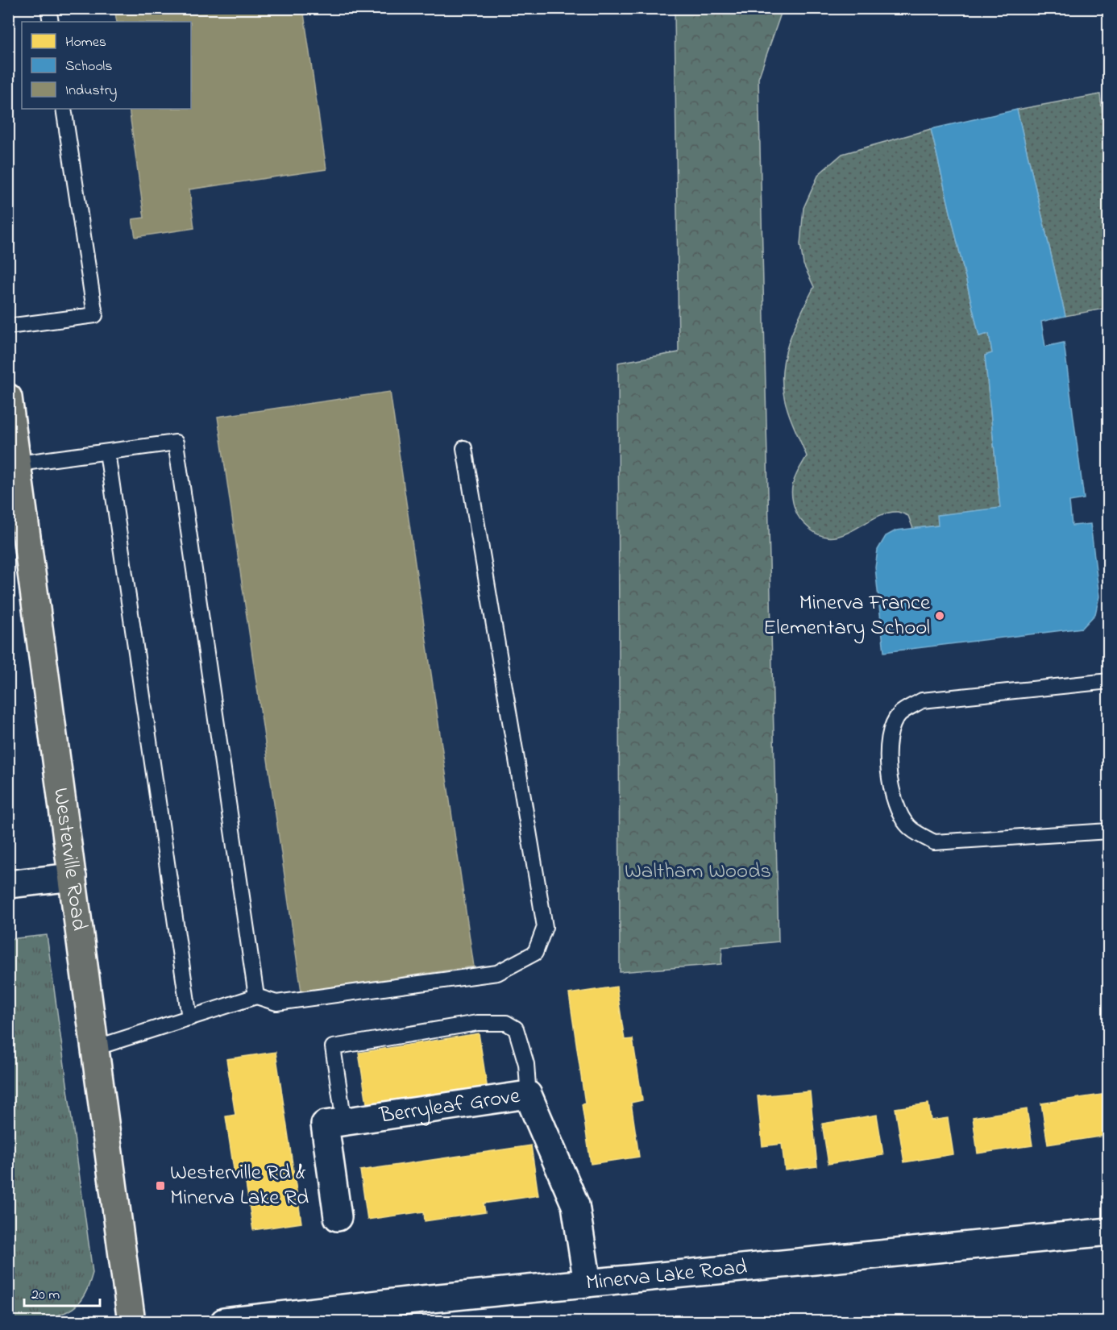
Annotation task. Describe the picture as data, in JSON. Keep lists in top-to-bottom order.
{
  "streets": {
    "main road": ["Westerville Road"],
    "street": ["Berryleaf Grove", "Minerva Lake Road"]
  },
  "crossings": [
    ["Berryleaf Grove", "Minerva Lake Road"]
  ],
  "parks": ["Waltham Woods"],
  "places": {
    "other": ["Minerva France Elementary School"],
    "transit": ["Westerville Rd & Minerva Lake Rd"]
  },
  "legend": ["Homes", "Schools", "Industry"],
  "scale_bar": "20 m"
}
